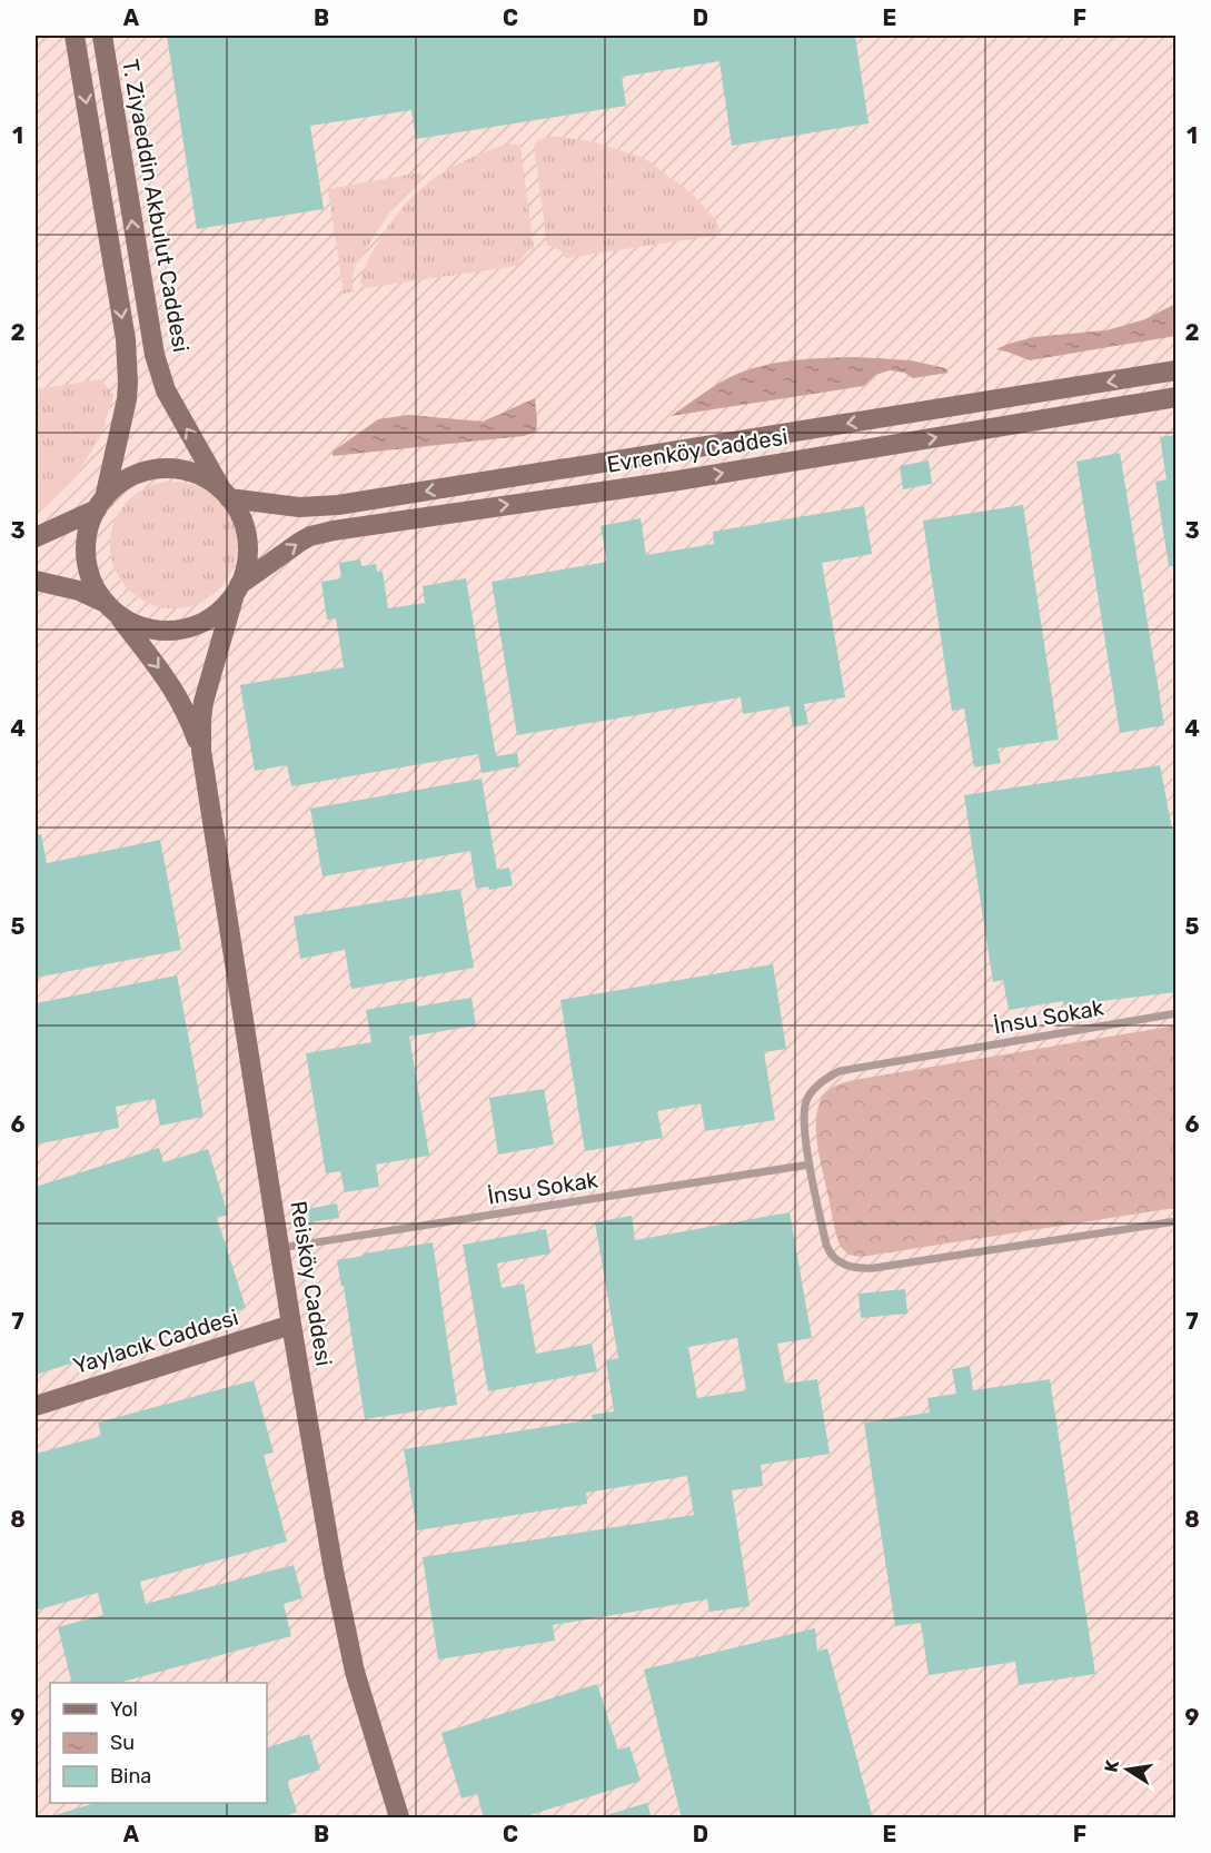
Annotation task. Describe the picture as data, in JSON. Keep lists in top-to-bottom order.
{
  "streets": {
    "street": [
      "T. Ziyaeddin Akbulut Caddesi",
      "Evrenköy Caddesi",
      "Reisköy Caddesi",
      "Yaylacık Caddesi"
    ],
    "lane": ["İnsu Sokak"]
  },
  "crossings": [
    ["T. Ziyaeddin Akbulut Caddesi", "Evrenköy Caddesi"],
    ["T. Ziyaeddin Akbulut Caddesi", "Reisköy Caddesi"],
    ["Evrenköy Caddesi", "Reisköy Caddesi"],
    ["İnsu Sokak", "Reisköy Caddesi"],
    ["Reisköy Caddesi", "Yaylacık Caddesi"]
  ],
  "legend": ["Yol", "Su", "Bina"],
  "north": "left",
  "grid": {
    "columns": [
      "A",
      "B",
      "C",
      "D",
      "E",
      "F"
    ],
    "rows": [
      "1",
      "2",
      "3",
      "4",
      "5",
      "6",
      "7",
      "8",
      "9"
    ]
  }
}
